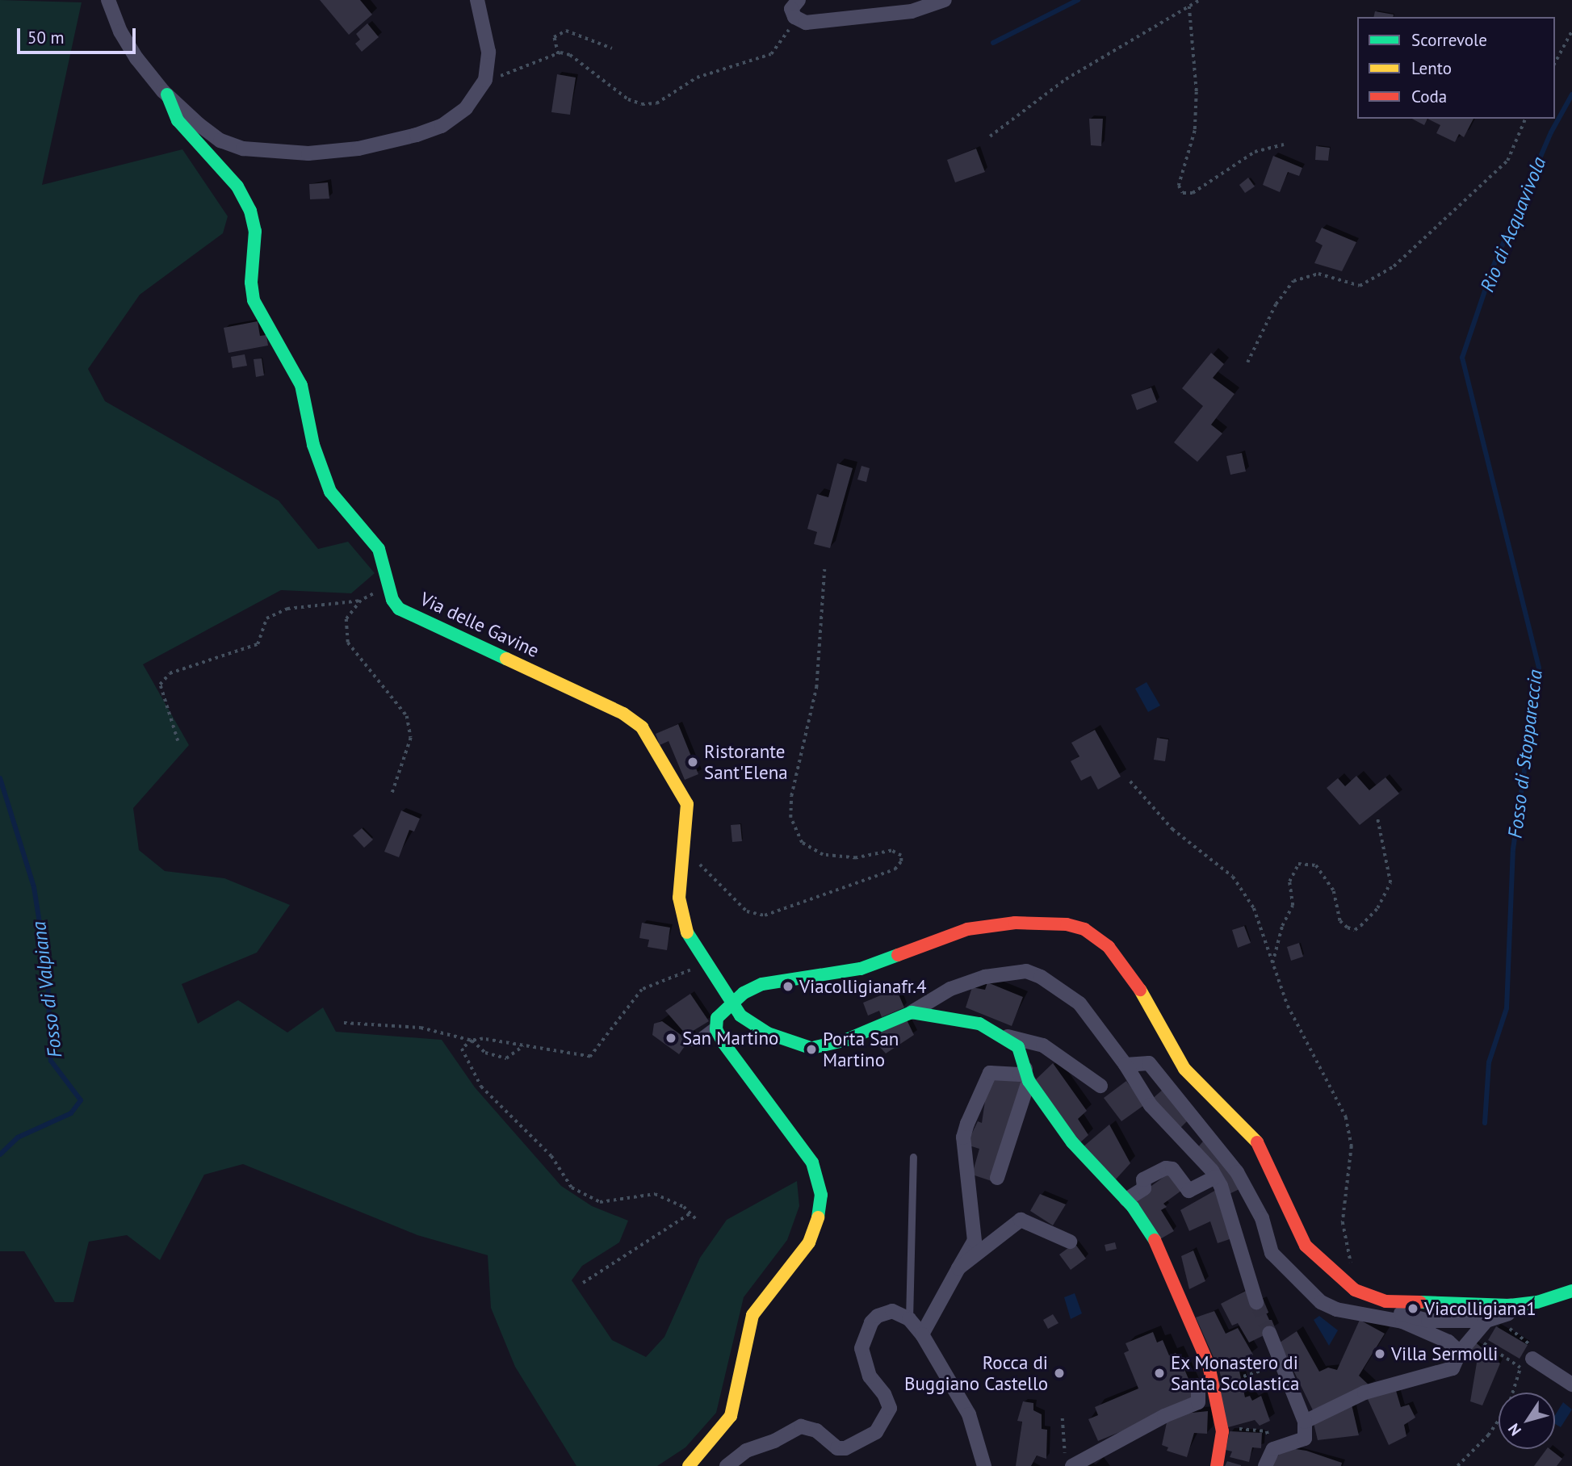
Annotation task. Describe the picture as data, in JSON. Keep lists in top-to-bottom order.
{
  "streets": {
    "street": ["Via delle Gavine"]
  },
  "water": ["Rio di Acquavivola", "Fosso di Stoppareccia", "Fosso di Valpiana"],
  "places": [
    "Ristorante Sant'Elena",
    "Viacolligianafr.4",
    "San Martino",
    "Porta San Martino",
    "Viacolligiana1",
    "Villa Sermolli",
    "Rocca di Buggiano Castello",
    "Ex Monastero di Santa Scolastica"
  ],
  "legend": ["Scorrevole", "Lento", "Coda"],
  "scale_bar": "50 m",
  "north": "bottom left"
}
